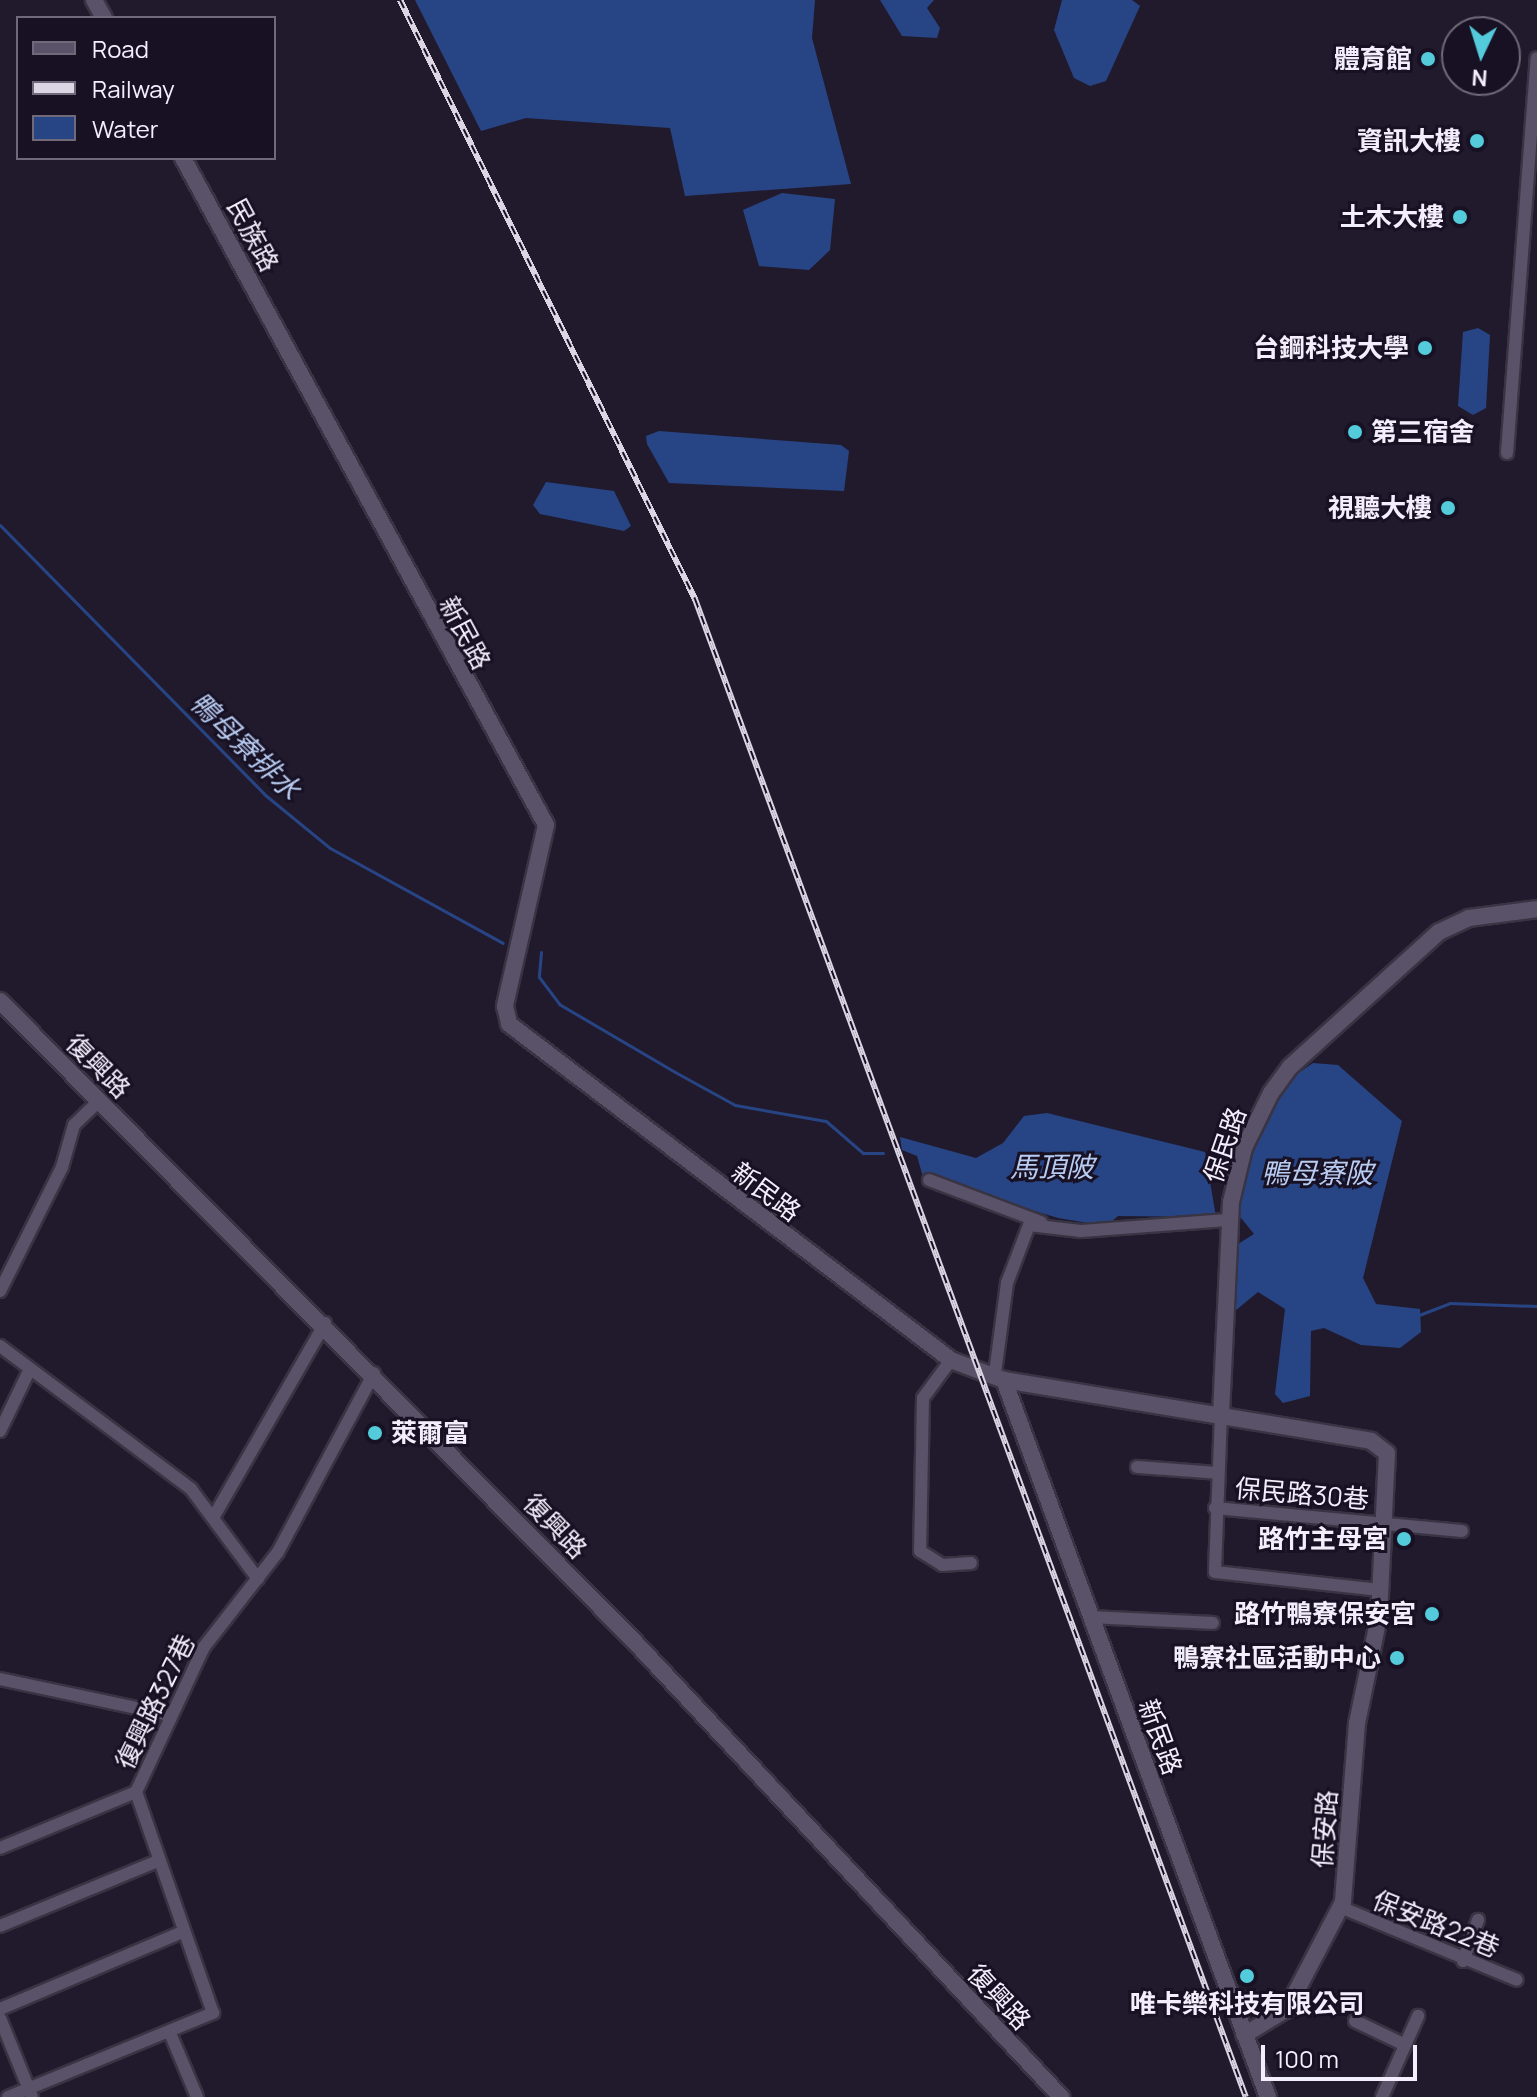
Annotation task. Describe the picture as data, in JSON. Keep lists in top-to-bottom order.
{
  "streets": {
    "street": [
      "民族路",
      "新民路",
      "復興路",
      "保民路",
      "保民路30巷",
      "復興路327巷",
      "保安路",
      "保安路22巷"
    ]
  },
  "crossings": [
    ["民族路", "新民路"],
    ["新民路", "保安路"],
    ["復興路", "復興路327巷"],
    ["保民路", "保民路30巷"],
    ["保民路", "保安路"],
    ["保民路30巷", "保安路"],
    ["保安路", "保安路22巷"]
  ],
  "water": ["鴨母寮排水", "馬頂陂", "鴨母寮陂"],
  "places": [
    "體育館",
    "資訊大樓",
    "土木大樓",
    "台鋼科技大學",
    "第三宿舍",
    "視聽大樓",
    "萊爾富",
    "路竹主母宮",
    "路竹鴨寮保安宮",
    "鴨寮社區活動中心",
    "唯卡樂科技有限公司"
  ],
  "legend": ["Road", "Railway", "Water"],
  "scale_bar": "100 m",
  "north": "bottom"
}
